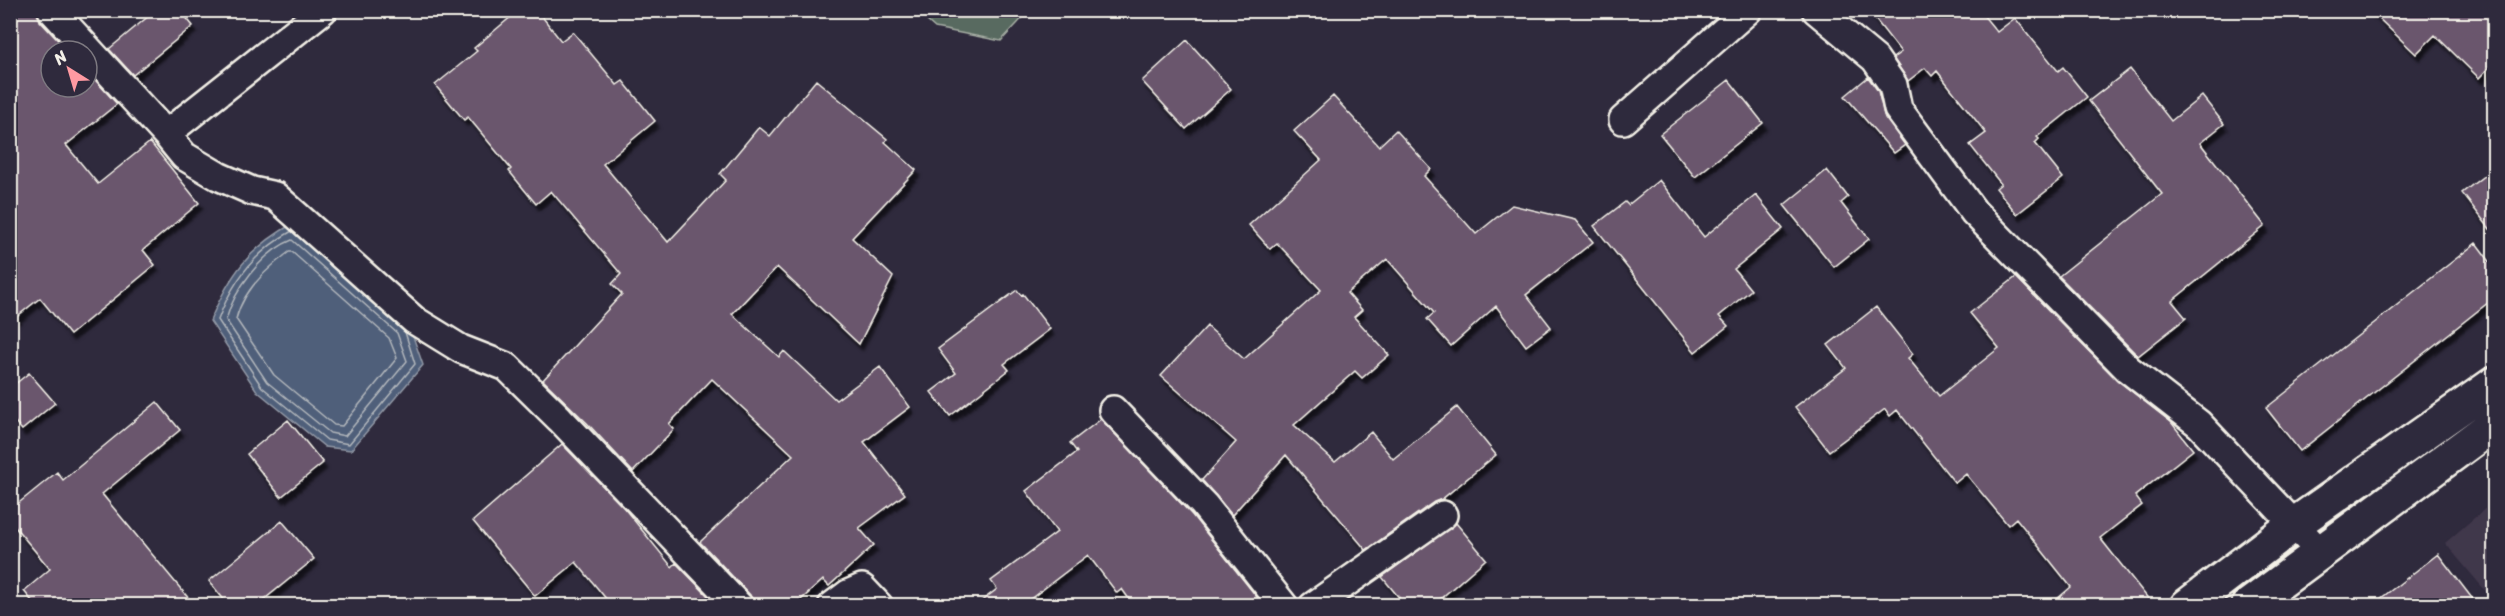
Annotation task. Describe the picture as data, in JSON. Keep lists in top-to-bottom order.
{
  "north": "top left"
}
